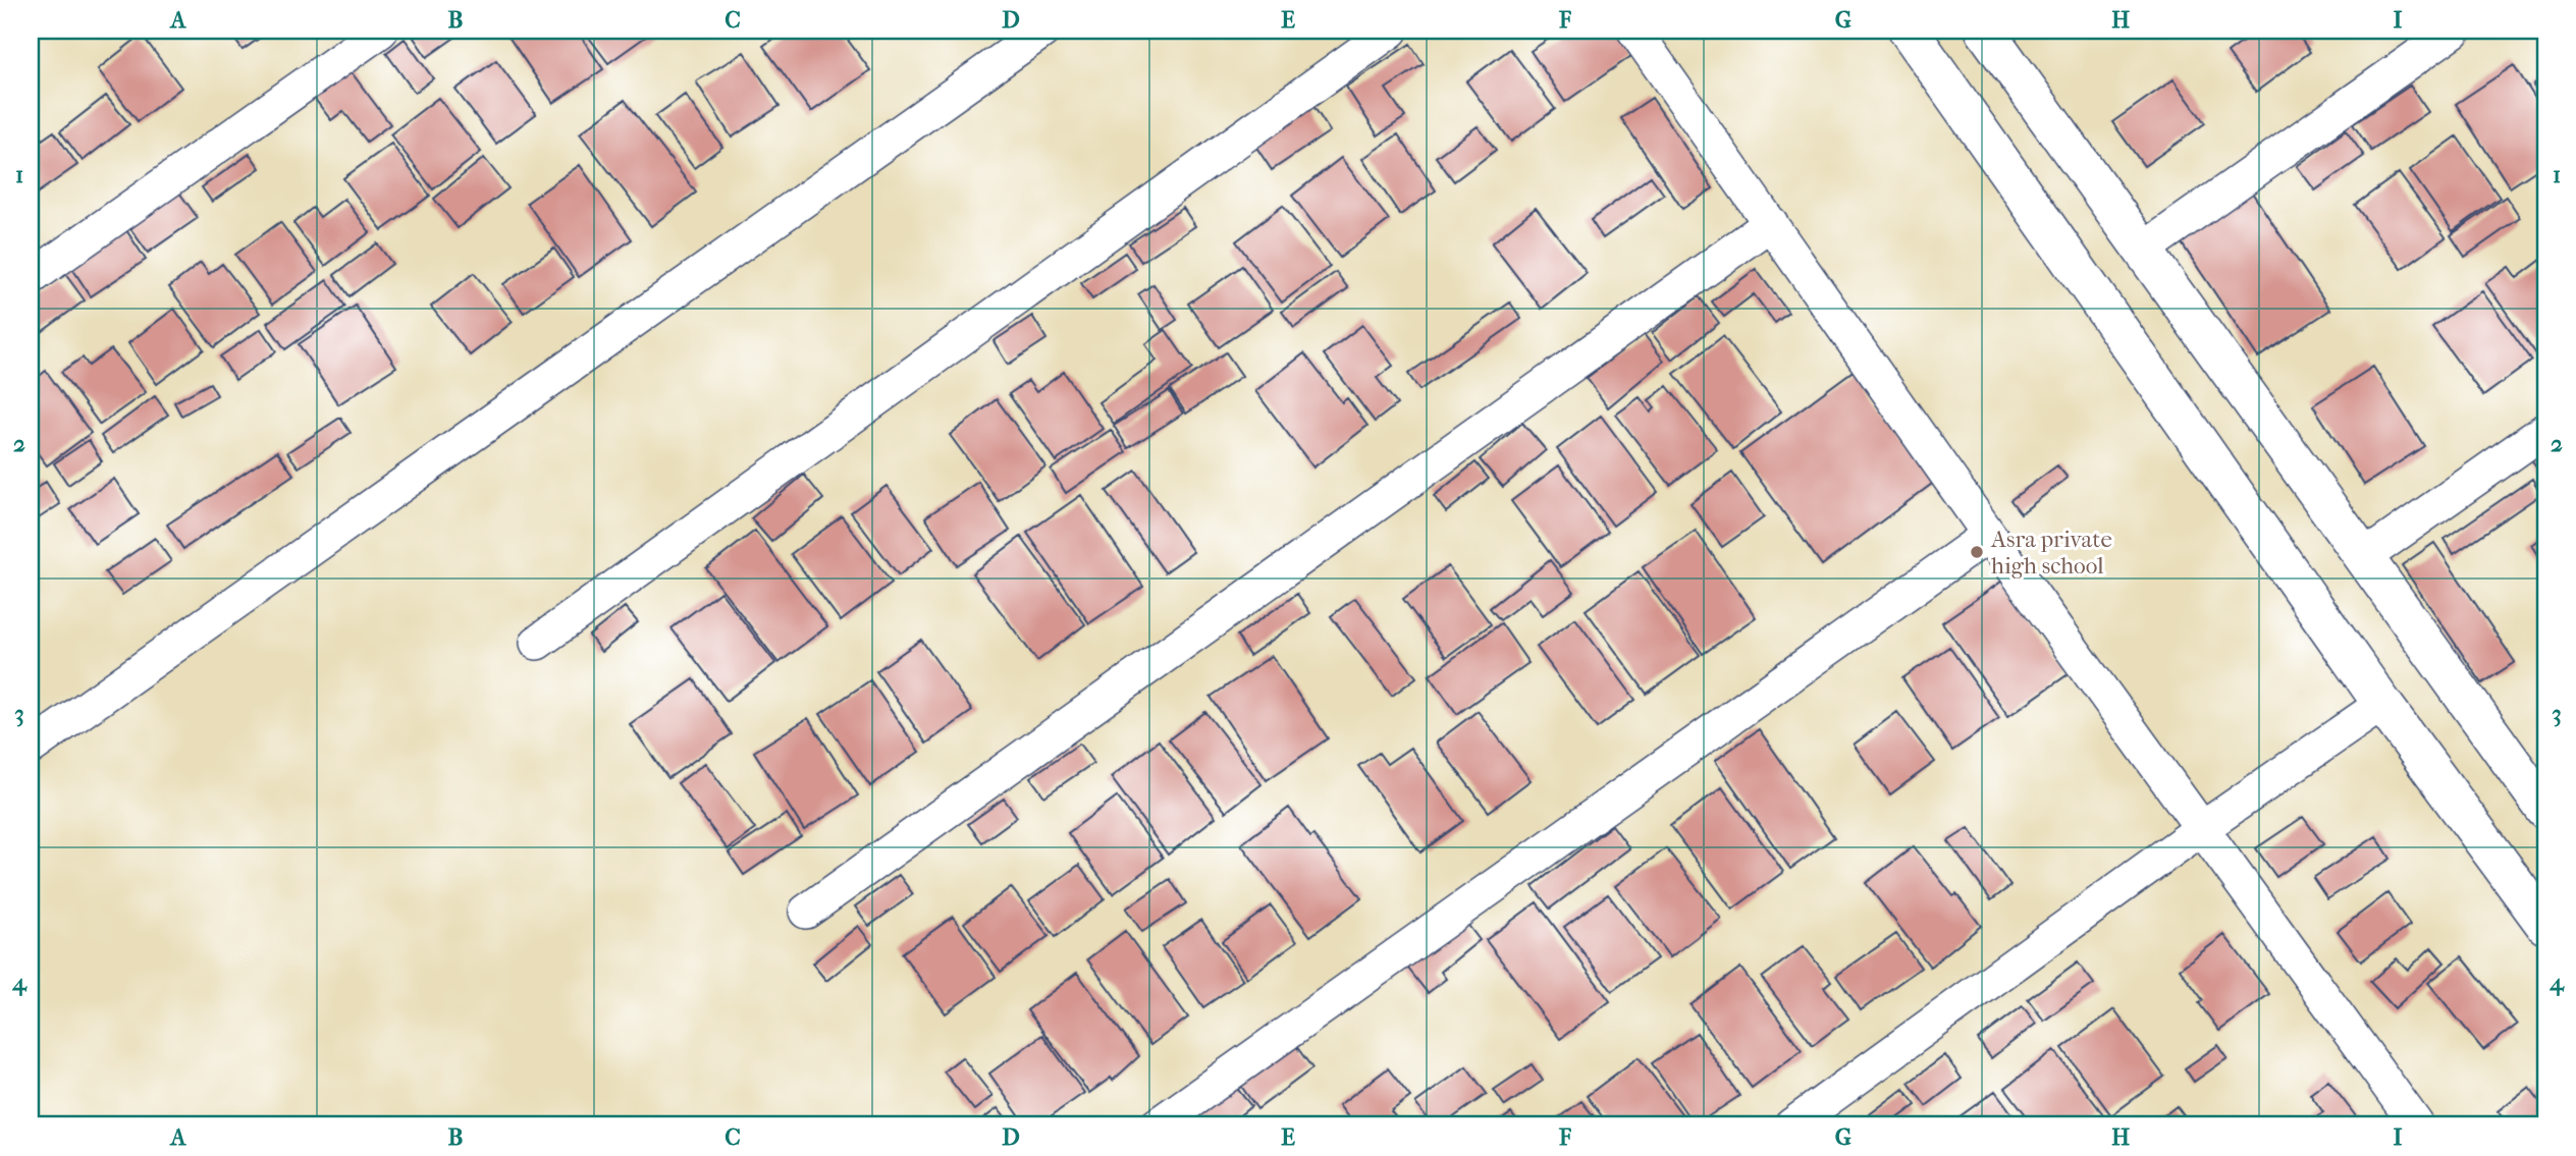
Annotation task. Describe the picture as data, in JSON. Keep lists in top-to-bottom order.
{
  "places": ["Asra private high school"],
  "grid": {
    "columns": [
      "A",
      "B",
      "C",
      "D",
      "E",
      "F",
      "G",
      "H",
      "I"
    ],
    "rows": [
      "1",
      "2",
      "3",
      "4"
    ]
  }
}
